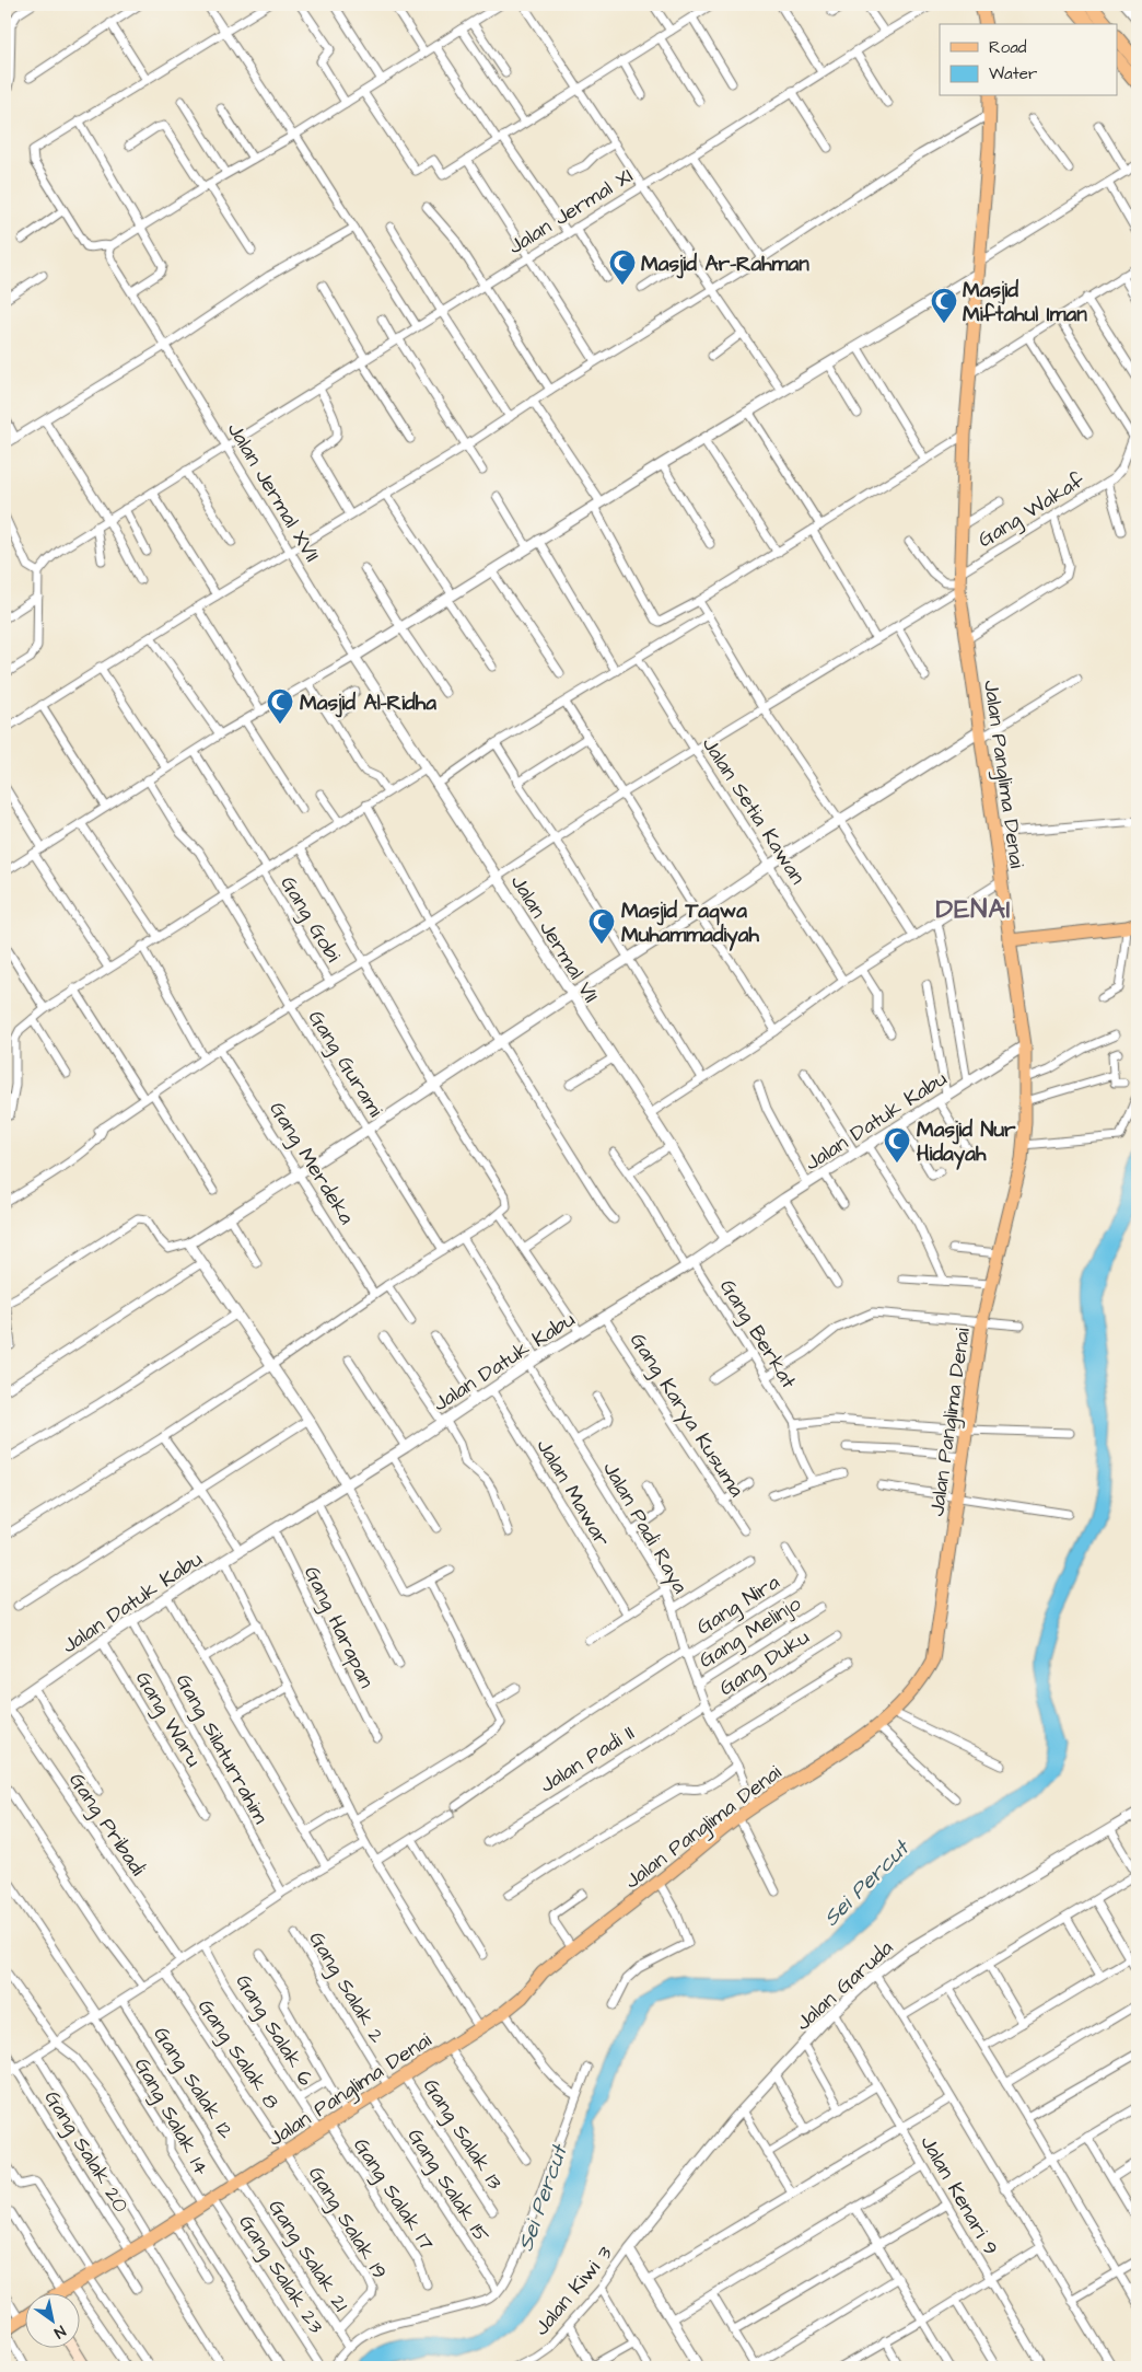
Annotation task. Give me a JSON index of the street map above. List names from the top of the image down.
{
  "streets": {
    "main road": ["Jalan Panglima Denai"],
    "street": [
      "Jalan Jermal XI",
      "Jalan Jermal XVII",
      "Gang Wakaf",
      "Jalan Setia Kawan",
      "Gang Gobi",
      "Jalan Jermal VII",
      "Gang Gurami",
      "Jalan Datuk Kabu",
      "Gang Merdeka",
      "Gang Berkat",
      "Gang Karya Kusuma",
      "Jalan Mawar",
      "Jalan Padi Raya",
      "Gang Nira",
      "Gang Harapan",
      "Gang Melinjo",
      "Gang Duku",
      "Gang Waru",
      "Gang Silaturrahim",
      "Jalan Padi II",
      "Gang Pribadi",
      "Jalan Garuda",
      "Gang Salak 2",
      "Gang Salak 6",
      "Gang Salak 8",
      "Gang Salak 12",
      "Gang Salak 14",
      "Gang Salak 13",
      "Gang Salak 20",
      "Gang Salak 15",
      "Gang Salak 17",
      "Jalan Kenari 9",
      "Gang Salak 19",
      "Gang Salak 21",
      "Gang Salak 23",
      "Jalan Kiwi 3"
    ]
  },
  "crossings": [
    ["Jalan Jermal XI", "Jalan Jermal XVII"],
    ["Jalan Jermal XVII", "Jalan Jermal VII"],
    ["Gang Wakaf", "Jalan Panglima Denai"],
    ["Gang Wakaf", "Jalan Setia Kawan"],
    ["Gang Wakaf", "Gang Gobi"],
    ["Gang Wakaf", "Jalan Jermal VII"],
    ["Gang Wakaf", "Gang Gurami"],
    ["Gang Wakaf", "Gang Merdeka"],
    ["Jalan Panglima Denai", "Jalan Datuk Kabu"],
    ["Jalan Panglima Denai", "Jalan Padi Raya"],
    ["Jalan Panglima Denai", "Gang Salak 2"],
    ["Jalan Panglima Denai", "Gang Salak 6"],
    ["Jalan Panglima Denai", "Gang Salak 8"],
    ["Jalan Panglima Denai", "Gang Salak 12"],
    ["Jalan Panglima Denai", "Gang Salak 14"],
    ["Jalan Panglima Denai", "Gang Salak 13"],
    ["Jalan Panglima Denai", "Gang Salak 20"],
    ["Jalan Panglima Denai", "Gang Salak 15"],
    ["Jalan Panglima Denai", "Gang Salak 17"],
    ["Jalan Panglima Denai", "Gang Salak 19"],
    ["Jalan Panglima Denai", "Gang Salak 21"],
    ["Jalan Panglima Denai", "Gang Salak 23"],
    ["Jalan Jermal VII", "Jalan Datuk Kabu"],
    ["Jalan Datuk Kabu", "Gang Berkat"],
    ["Jalan Datuk Kabu", "Gang Karya Kusuma"],
    ["Jalan Datuk Kabu", "Jalan Mawar"],
    ["Jalan Datuk Kabu", "Jalan Padi Raya"],
    ["Jalan Datuk Kabu", "Gang Harapan"],
    ["Jalan Datuk Kabu", "Gang Waru"],
    ["Jalan Datuk Kabu", "Gang Silaturrahim"],
    ["Jalan Datuk Kabu", "Gang Pribadi"],
    ["Jalan Padi Raya", "Gang Nira"],
    ["Jalan Padi Raya", "Gang Melinjo"],
    ["Jalan Padi Raya", "Gang Duku"],
    ["Jalan Padi Raya", "Jalan Padi II"],
    ["Jalan Garuda", "Jalan Kenari 9"],
    ["Jalan Garuda", "Jalan Kiwi 3"],
    ["Gang Salak 6", "Gang Salak 17"],
    ["Gang Salak 8", "Gang Salak 19"],
    ["Gang Salak 12", "Gang Salak 21"],
    ["Gang Salak 14", "Gang Salak 23"],
    ["Gang Salak 19", "Gang Salak 21"]
  ],
  "districts": ["DENAI"],
  "water": ["Sei Percut"],
  "places": {
    "mosque": [
      "Masjid Ar-Rahman",
      "Masjid Miftahul Iman",
      "Masjid Al-Ridha",
      "Masjid Taqwa Muhammadiyah",
      "Masjid Nur Hidayah"
    ]
  },
  "legend": ["Road", "Water"],
  "north": "bottom right"
}
